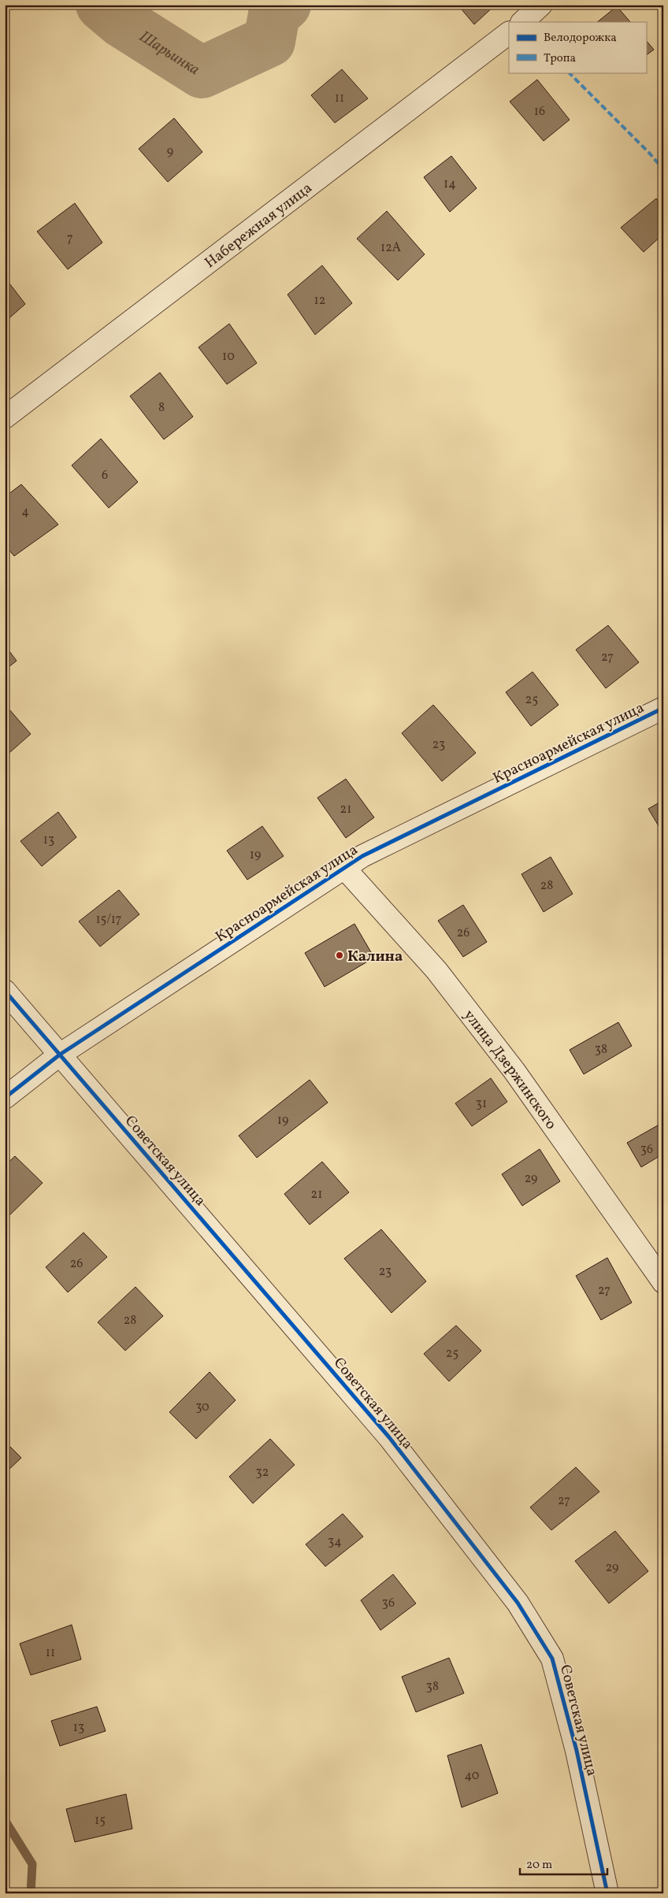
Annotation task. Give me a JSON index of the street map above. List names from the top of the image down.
{
  "streets": {
    "street": [
      "Набережная улица",
      "Красноармейская улица",
      "улица Дзержинского",
      "Советская улица"
    ]
  },
  "crossings": [
    ["Красноармейская улица", "улица Дзержинского"],
    ["Красноармейская улица", "Советская улица"]
  ],
  "water": ["Шарьинка"],
  "places": ["Калина"],
  "house_numbers": [
    "11",
    "16",
    "9",
    "14",
    "7",
    "12А",
    "12",
    "10",
    "8",
    "6",
    "4",
    "27",
    "25",
    "23",
    "21",
    "13",
    "19",
    "28",
    "15/17",
    "26",
    "38",
    "31",
    "19",
    "36",
    "29",
    "21",
    "26",
    "23",
    "27",
    "28",
    "25",
    "30",
    "32",
    "27",
    "34",
    "29",
    "36",
    "11",
    "38",
    "13",
    "40",
    "15"
  ],
  "legend": ["Велодорожка", "Тропа"],
  "scale_bar": "20 m"
}
